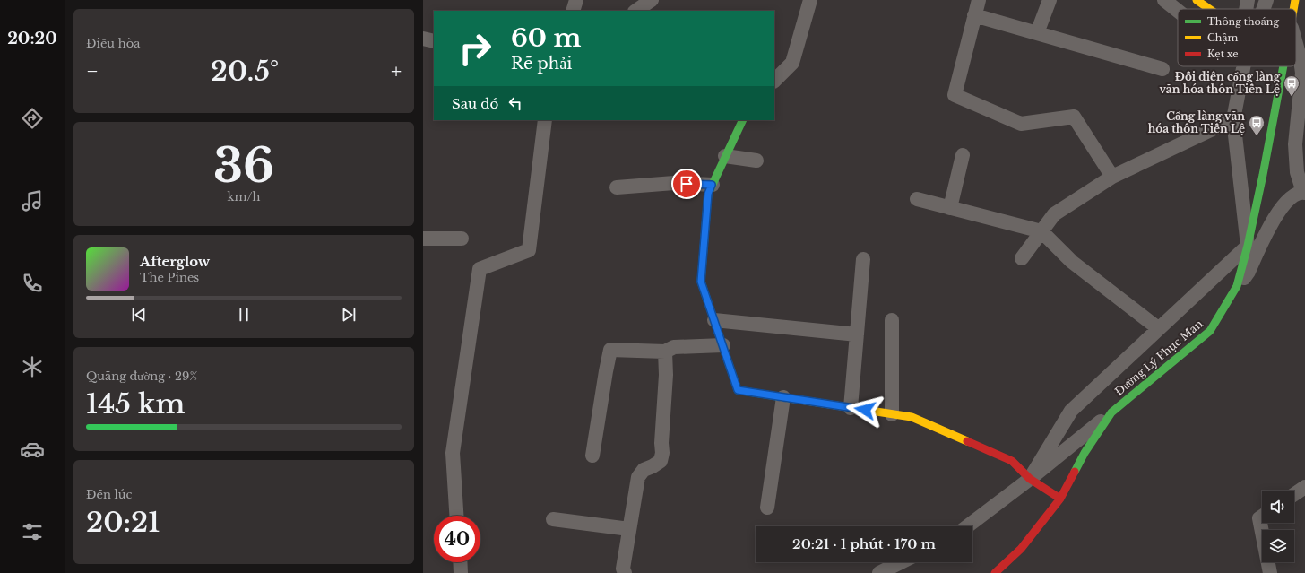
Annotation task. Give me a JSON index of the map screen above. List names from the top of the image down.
{
  "streets": {
    "street": ["Đường Lý Phục Man"]
  },
  "places": {
    "bus stop": ["Đối diện cổng làng văn hóa thôn Tiền Lệ", "Cổng làng văn hóa thôn Tiền Lệ"]
  },
  "legend": ["Thông thoáng", "Chậm", "Kẹt xe"],
  "page": {
    "tabs": "20:20",
    "tile": [
      "Điều hòa",
      ["36", "km/h"],
      ["Quãng đường · 29%", "145 km"],
      ["Đến lúc", "20:21"]
    ],
    "turn": ["60 m", "Rẽ phải"],
    "heat": ["−", "20.5°", "+"],
    "then": "Sau đó",
    "song": ["Afterglow", "The Pines"],
    "limit": "40",
    "trip": "20:21 · 1 phút · 170 m"
  }
}
